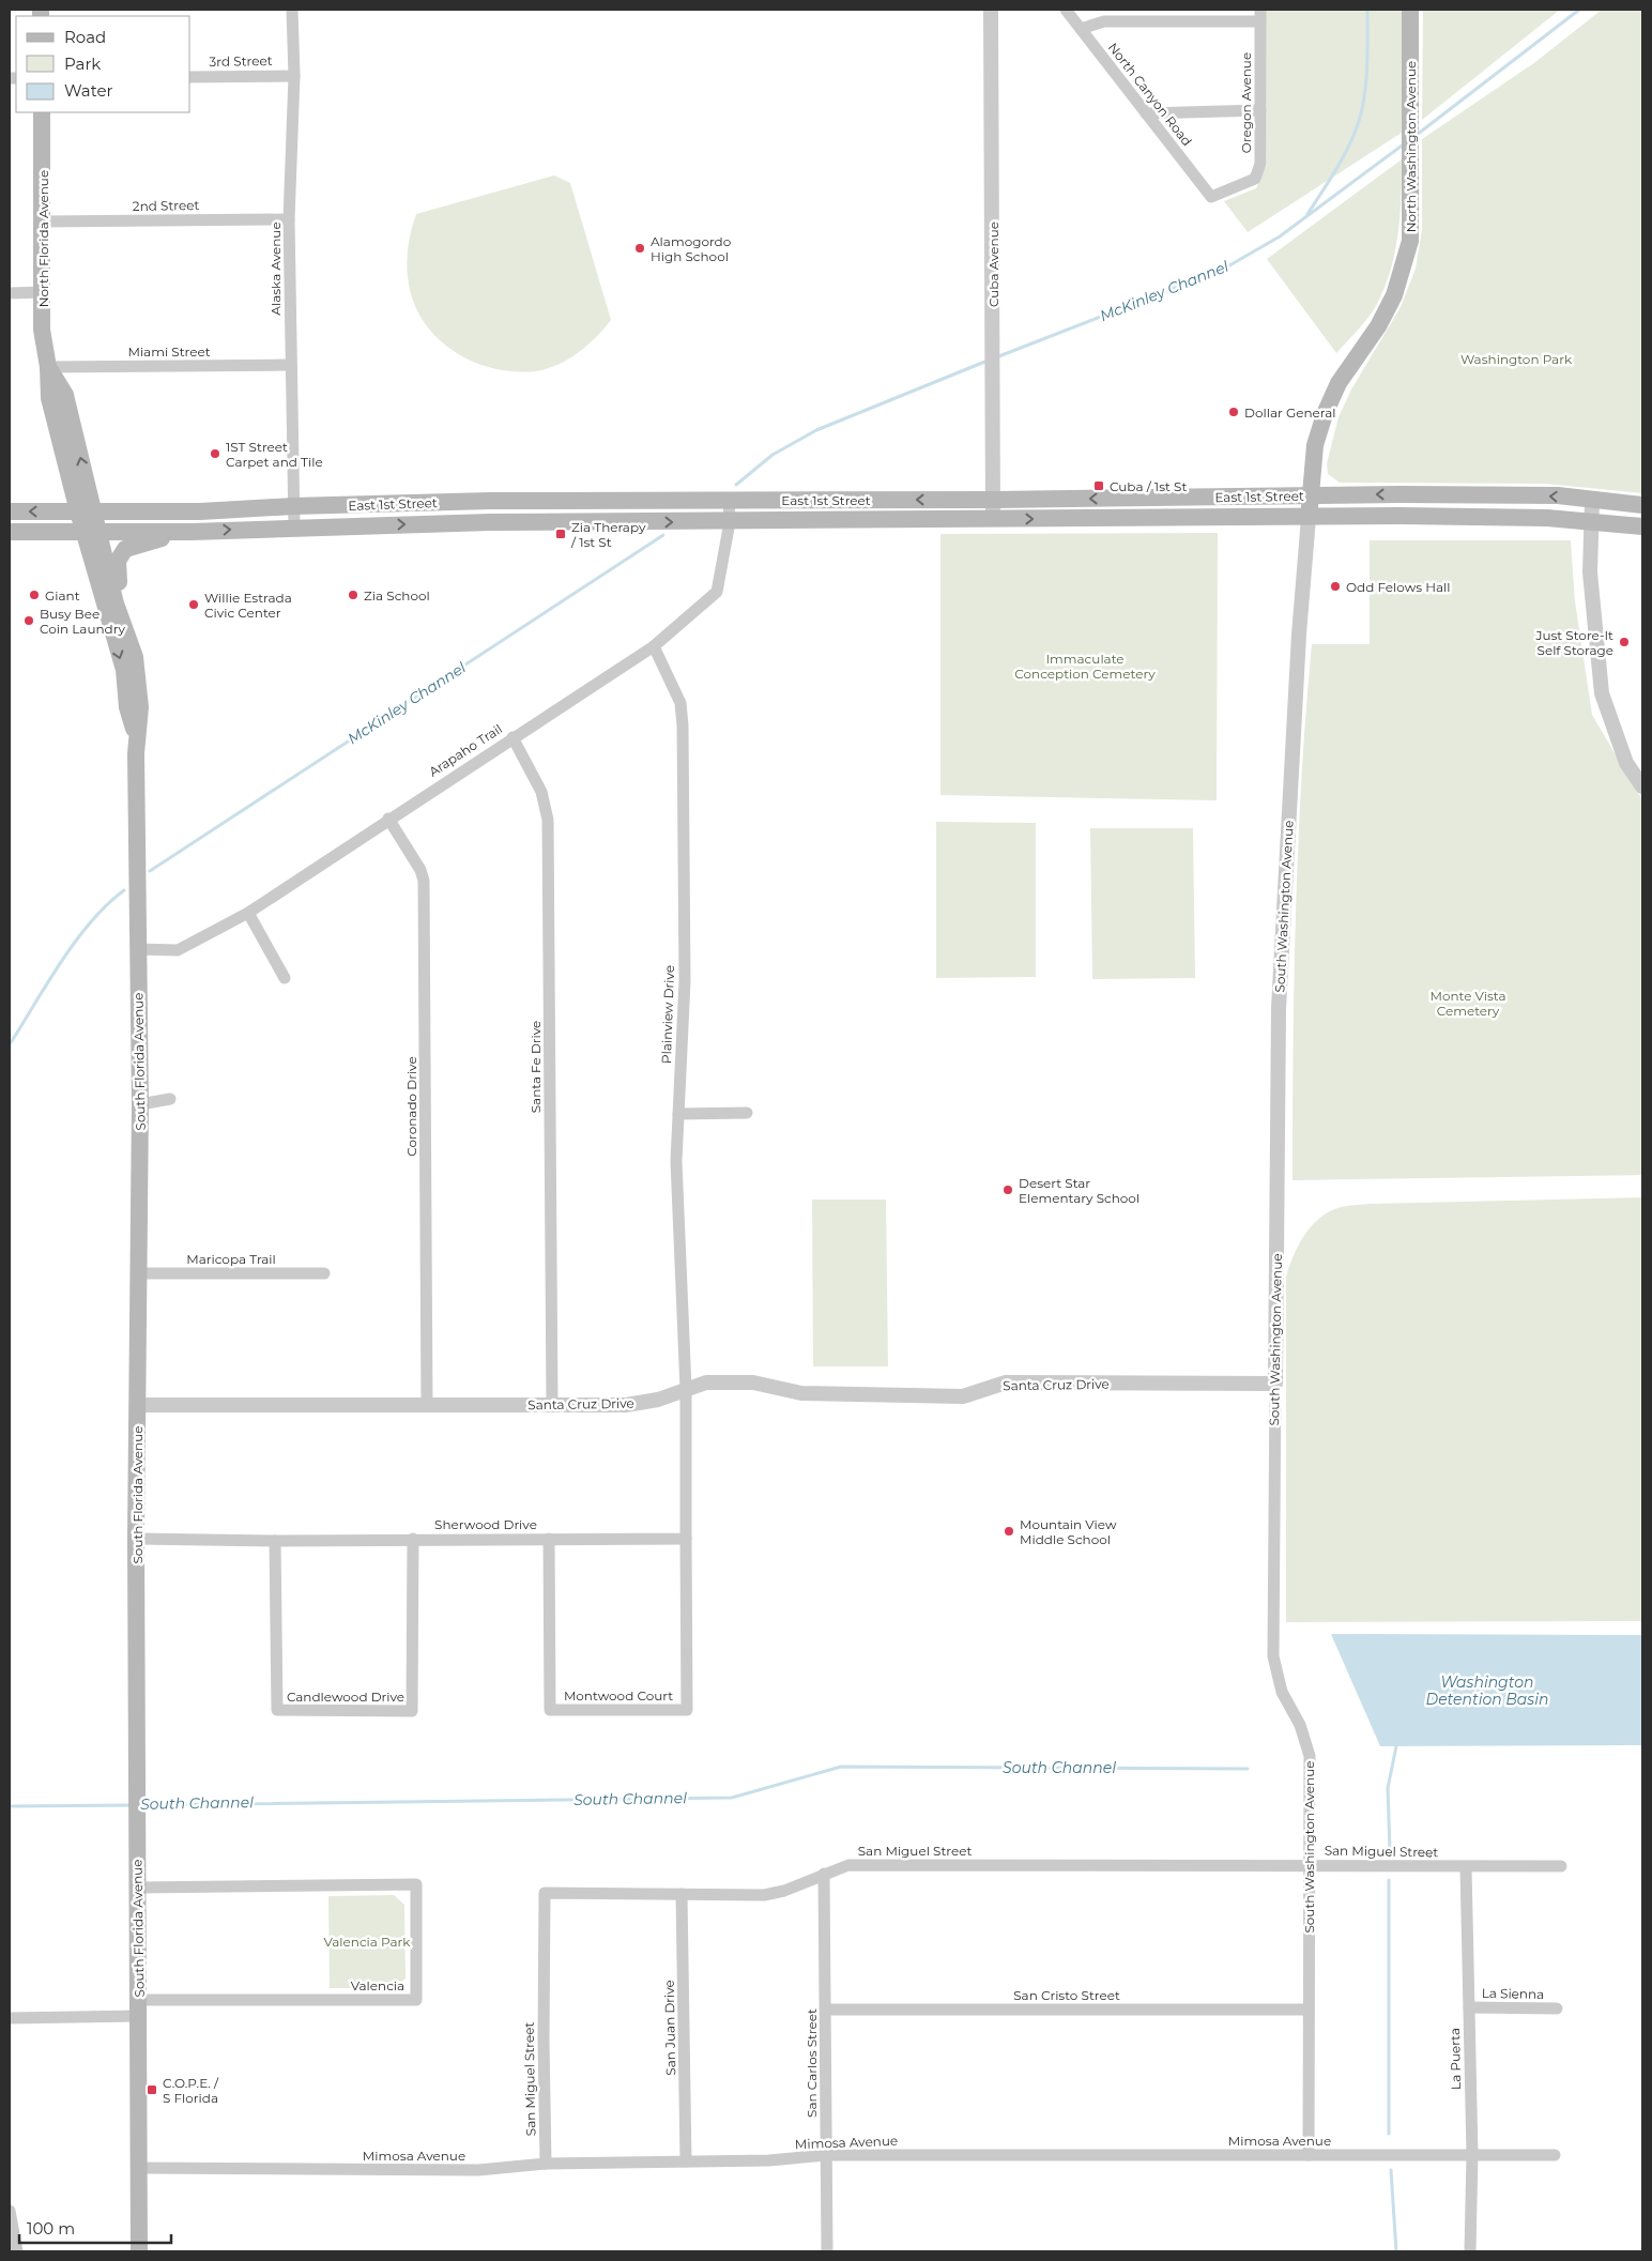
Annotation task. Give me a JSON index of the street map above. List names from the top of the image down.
{
  "streets": {
    "main road": [
      "North Washington Avenue",
      "North Florida Avenue",
      "East 1st Street",
      "South Florida Avenue"
    ],
    "street": [
      "3rd Street",
      "North Canyon Road",
      "Oregon Avenue",
      "2nd Street",
      "Cuba Avenue",
      "Alaska Avenue",
      "Miami Street",
      "Arapaho Trail",
      "South Washington Avenue",
      "Plainview Drive",
      "Santa Fe Drive",
      "Coronado Drive",
      "Maricopa Trail",
      "Santa Cruz Drive",
      "Sherwood Drive",
      "Montwood Court",
      "Candlewood Drive",
      "San Miguel Street",
      "Valencia",
      "La Sienna",
      "San Cristo Street",
      "San Juan Drive",
      "La Puerta",
      "San Carlos Street",
      "Mimosa Avenue"
    ]
  },
  "crossings": [
    ["3rd Street", "Alaska Avenue"],
    ["North Canyon Road", "Oregon Avenue"],
    ["North Washington Avenue", "East 1st Street"],
    ["North Washington Avenue", "South Washington Avenue"],
    ["2nd Street", "North Florida Avenue"],
    ["2nd Street", "Alaska Avenue"],
    ["North Florida Avenue", "Miami Street"],
    ["North Florida Avenue", "East 1st Street"],
    ["North Florida Avenue", "South Florida Avenue"],
    ["Cuba Avenue", "East 1st Street"],
    ["Alaska Avenue", "Miami Street"],
    ["Alaska Avenue", "East 1st Street"],
    ["East 1st Street", "Arapaho Trail"],
    ["East 1st Street", "South Washington Avenue"],
    ["East 1st Street", "South Florida Avenue"],
    ["Arapaho Trail", "Plainview Drive"],
    ["Arapaho Trail", "South Florida Avenue"],
    ["Arapaho Trail", "Santa Fe Drive"],
    ["Arapaho Trail", "Coronado Drive"],
    ["South Washington Avenue", "Santa Cruz Drive"],
    ["South Washington Avenue", "San Miguel Street"],
    ["South Washington Avenue", "San Cristo Street"],
    ["South Washington Avenue", "Mimosa Avenue"],
    ["Plainview Drive", "Santa Cruz Drive"],
    ["South Florida Avenue", "Maricopa Trail"],
    ["South Florida Avenue", "Santa Cruz Drive"],
    ["South Florida Avenue", "Sherwood Drive"],
    ["South Florida Avenue", "Valencia"],
    ["South Florida Avenue", "Mimosa Avenue"],
    ["Santa Fe Drive", "Santa Cruz Drive"],
    ["Coronado Drive", "Santa Cruz Drive"],
    ["Sherwood Drive", "Montwood Court"],
    ["Sherwood Drive", "Candlewood Drive"],
    ["San Miguel Street", "San Juan Drive"],
    ["San Miguel Street", "La Puerta"],
    ["San Miguel Street", "San Carlos Street"],
    ["San Miguel Street", "Mimosa Avenue"],
    ["La Sienna", "La Puerta"],
    ["San Cristo Street", "San Carlos Street"],
    ["San Juan Drive", "Mimosa Avenue"],
    ["La Puerta", "Mimosa Avenue"],
    ["San Carlos Street", "Mimosa Avenue"]
  ],
  "water": ["McKinley Channel", "Washington Detention Basin", "South Channel"],
  "parks": [
    "Washington Park",
    "Immaculate Conception Cemetery",
    "Monte Vista Cemetery",
    "Valencia Park"
  ],
  "places": {
    "other": [
      "Alamogordo High School",
      "Dollar General",
      "1ST Street Carpet and Tile",
      "Odd Felows Hall",
      "Giant",
      "Zia School",
      "Willie Estrada Civic Center",
      "Busy Bee Coin Laundry",
      "Just Store-It Self Storage",
      "Desert Star Elementary School",
      "Mountain View Middle School"
    ],
    "transit": ["Cuba / 1st St", "Zia Therapy / 1st St", "C.O.P.E. / S Florida"]
  },
  "legend": ["Road", "Park", "Water"],
  "scale_bar": "100 m"
}
